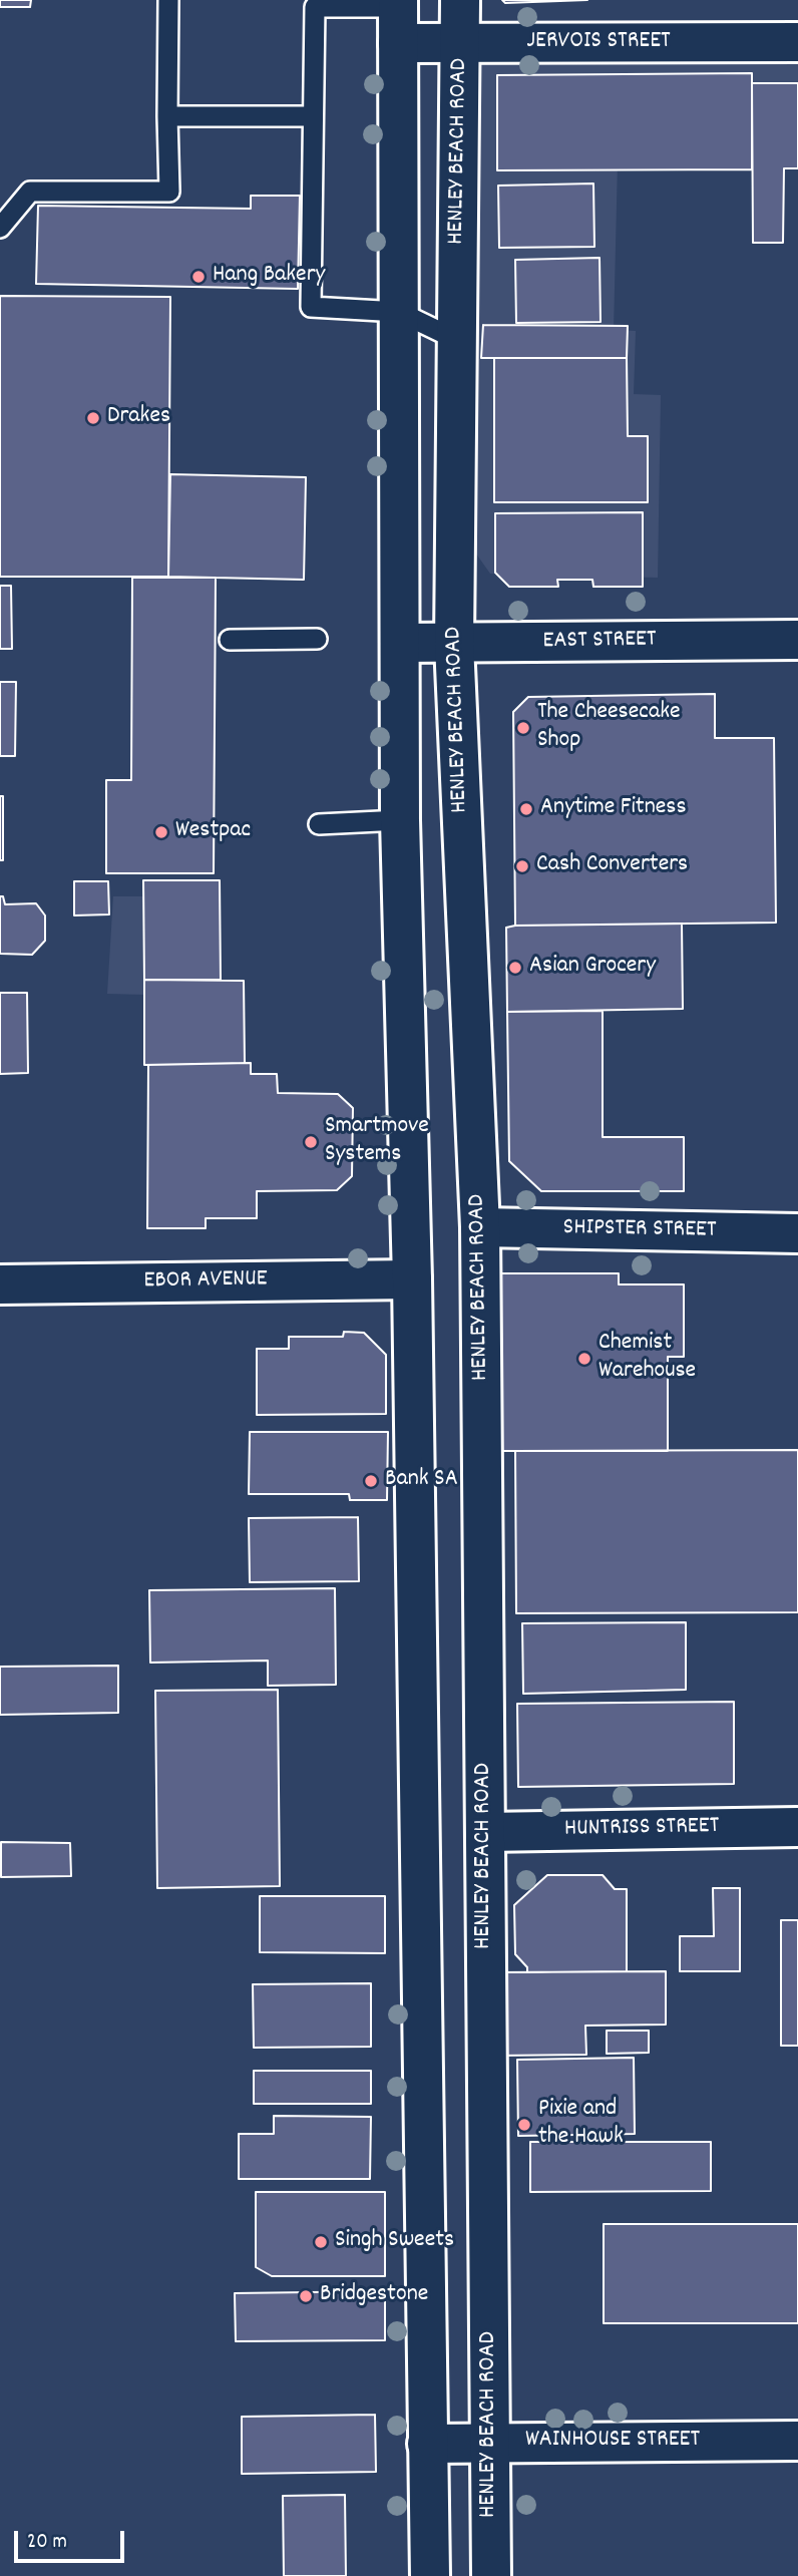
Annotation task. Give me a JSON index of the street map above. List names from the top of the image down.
{
  "streets": {
    "main road": [
      "JERVOIS STREET",
      "HENLEY BEACH ROAD",
      "EAST STREET",
      "SHIPSTER STREET",
      "EBOR AVENUE",
      "HUNTRISS STREET",
      "WAINHOUSE STREET"
    ]
  },
  "crossings": [
    ["JERVOIS STREET", "HENLEY BEACH ROAD"],
    ["HENLEY BEACH ROAD", "EAST STREET"],
    ["HENLEY BEACH ROAD", "SHIPSTER STREET"],
    ["HENLEY BEACH ROAD", "HUNTRISS STREET"],
    ["HENLEY BEACH ROAD", "WAINHOUSE STREET"]
  ],
  "places": [
    "Hang Bakery",
    "Drakes",
    "The Cheesecake Shop",
    "Anytime Fitness",
    "Westpac",
    "Cash Converters",
    "Asian Grocery",
    "Smartmove Systems",
    "Chemist Warehouse",
    "Bank SA",
    "Pixie and the Hawk",
    "Singh Sweets",
    "Bridgestone"
  ],
  "scale_bar": "20 m"
}
